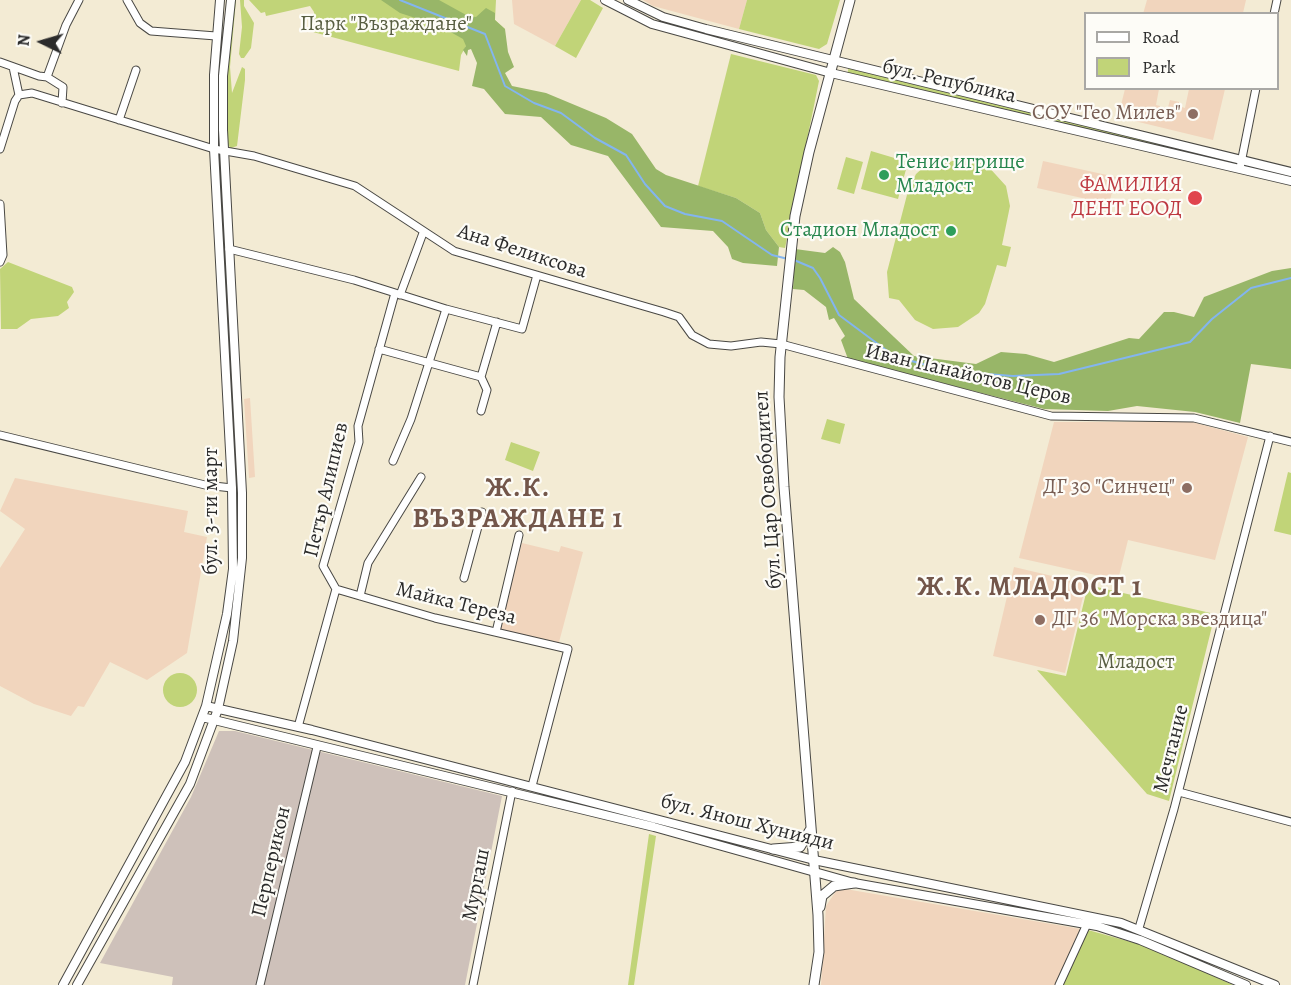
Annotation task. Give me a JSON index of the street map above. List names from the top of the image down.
{
  "streets": {
    "main road": ["бул. Цар Освободител"],
    "street": [
      "бул. Република",
      "Ана Феликсова",
      "Иван Панайотов Церов",
      "Петър Алипиев",
      "бул. 3-ти март",
      "Майка Тереза",
      "Мечтание",
      "бул. Янош Хунияди",
      "Перперикон",
      "Мургаш"
    ]
  },
  "crossings": [
    ["бул. Република", "бул. Цар Освободител"],
    ["Ана Феликсова", "Иван Панайотов Церов"],
    ["Ана Феликсова", "Петър Алипиев"],
    ["Ана Феликсова", "бул. Цар Освободител"],
    ["Ана Феликсова", "бул. 3-ти март"],
    ["Иван Панайотов Церов", "бул. Цар Освободител"],
    ["Иван Панайотов Церов", "Мечтание"],
    ["Петър Алипиев", "Майка Тереза"],
    ["бул. Цар Освободител", "бул. Янош Хунияди"],
    ["бул. 3-ти март", "бул. Янош Хунияди"],
    ["Майка Тереза", "бул. Янош Хунияди"],
    ["Мечтание", "бул. Янош Хунияди"],
    ["бул. Янош Хунияди", "Перперикон"],
    ["бул. Янош Хунияди", "Мургаш"]
  ],
  "districts": ["Ж.К. ВЪЗРАЖДАНЕ 1", "Ж.К. МЛАДОСТ 1"],
  "parks": ["Парк \"Възраждане\"", "Младост"],
  "places": [
    "СОУ \"Гео Милев\"",
    "Тенис игрище Младост",
    "ФАМИЛИЯ ДЕНТ ЕООД",
    "Стадион Младост",
    "ДГ 30 \"Синчец\"",
    "ДГ 36 \"Морска звездица\""
  ],
  "legend": ["Road", "Park"],
  "north": "left"
}
